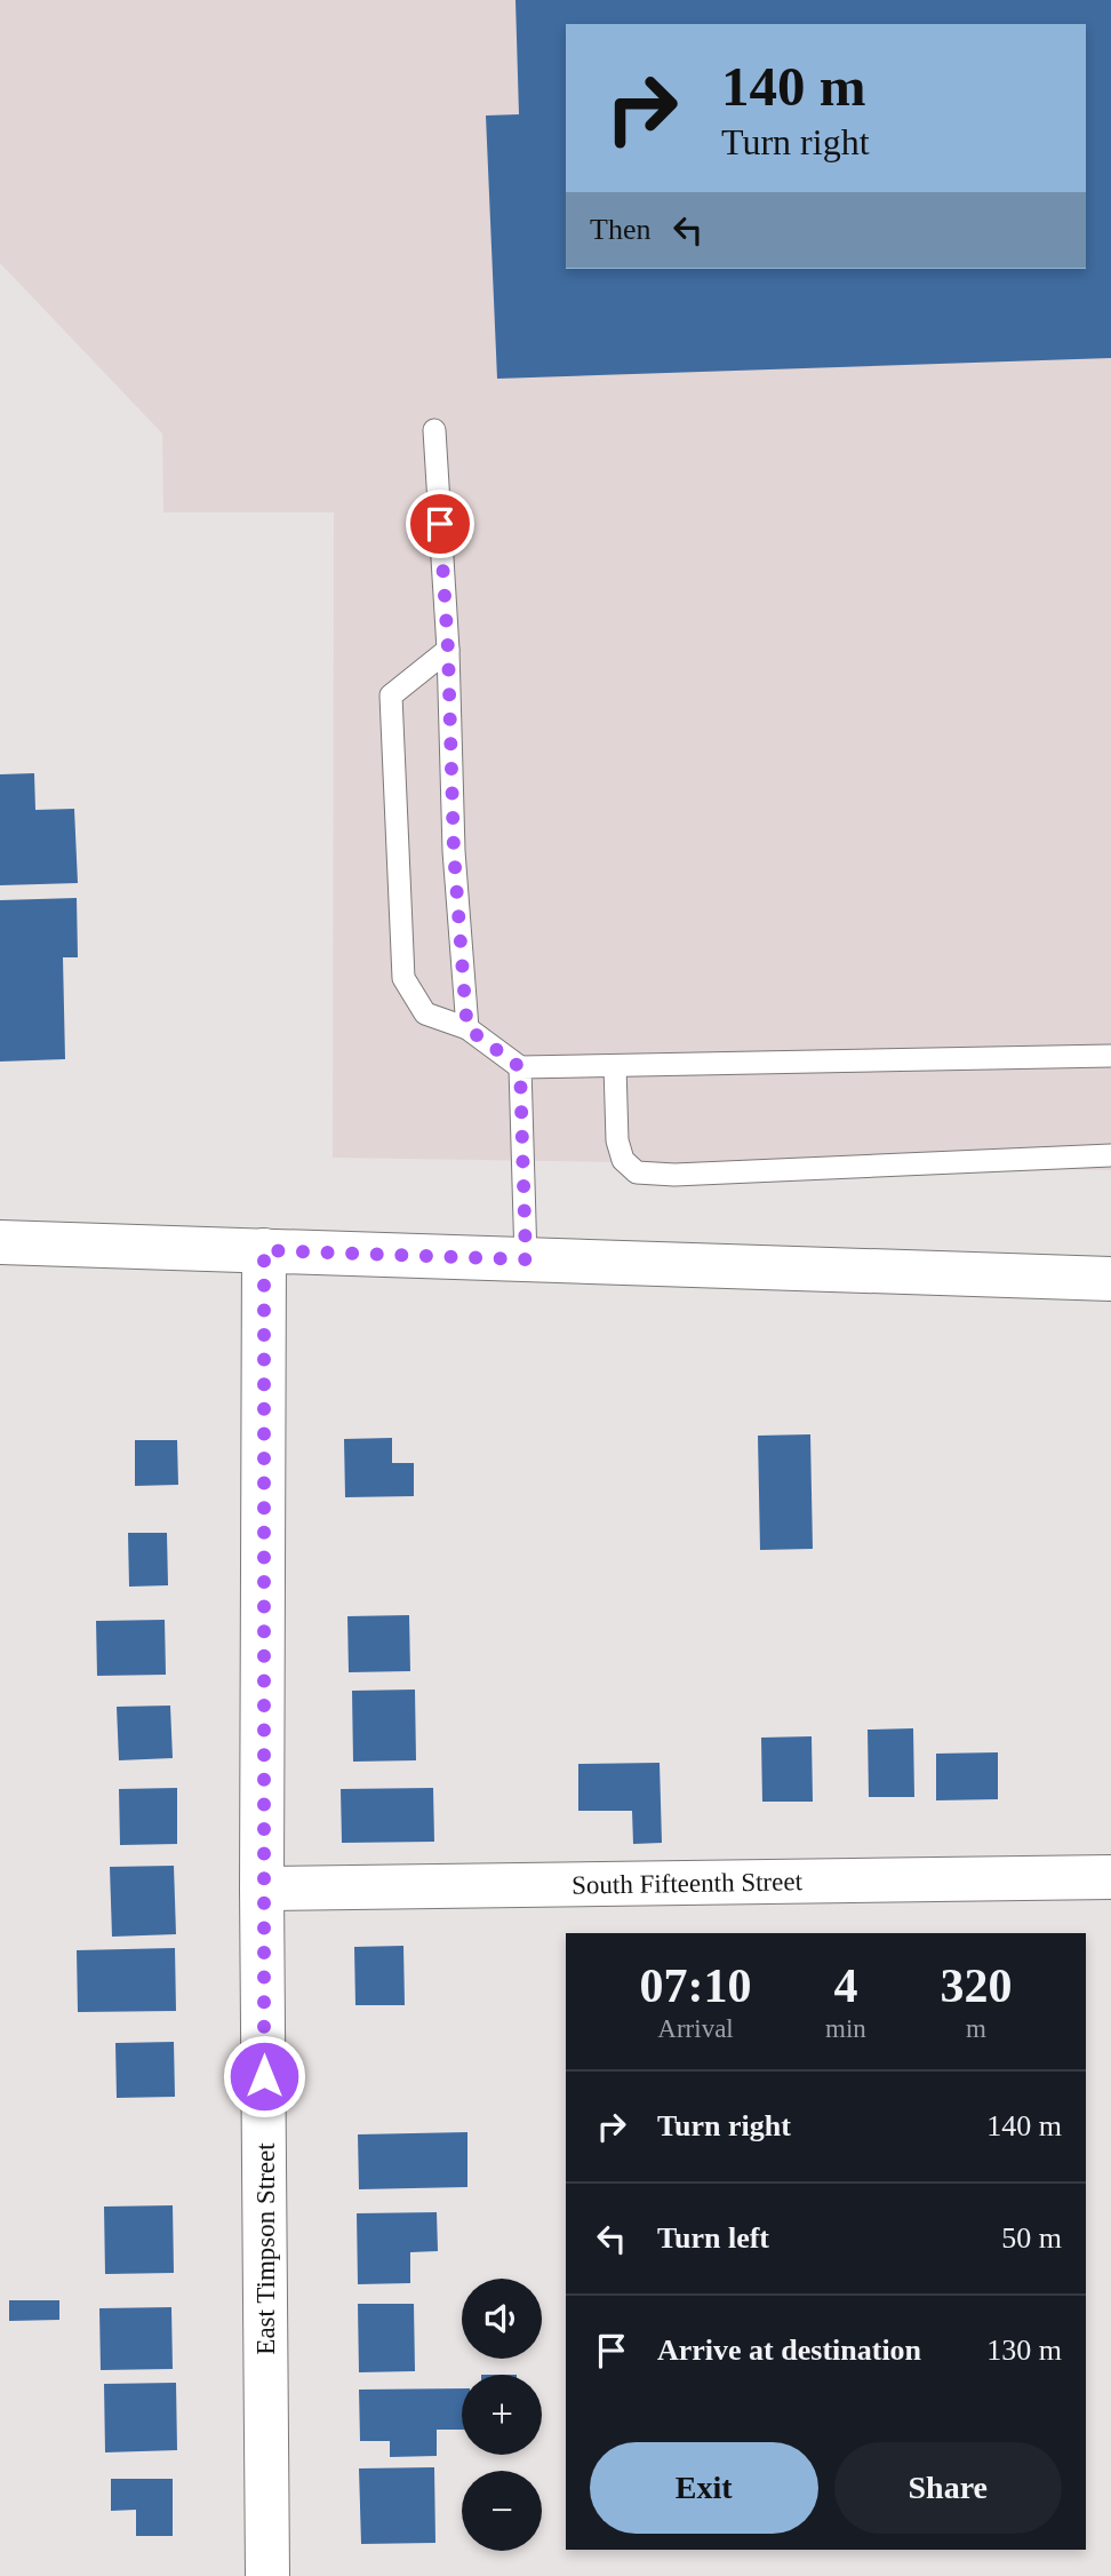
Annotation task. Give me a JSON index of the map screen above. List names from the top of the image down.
{
  "streets": {
    "street": ["South Fifteenth Street", "East Timpson Street"]
  },
  "crossings": [
    ["South Fifteenth Street", "East Timpson Street"]
  ],
  "page": {
    "turn": ["140 m", "Turn right"],
    "then": "Then",
    "eta": [
      "07:10",
      "Arrival",
      "4",
      "min",
      "320",
      "m"
    ],
    "list": [
      {
        "name": "Turn right",
        "value": "140 m"
      },
      {
        "name": "Turn left",
        "value": "50 m"
      },
      {
        "name": "Arrive at destination",
        "value": "130 m"
      }
    ],
    "map_buttons": ["+", "−"],
    "buttons": ["Exit", "Share"]
  }
}
